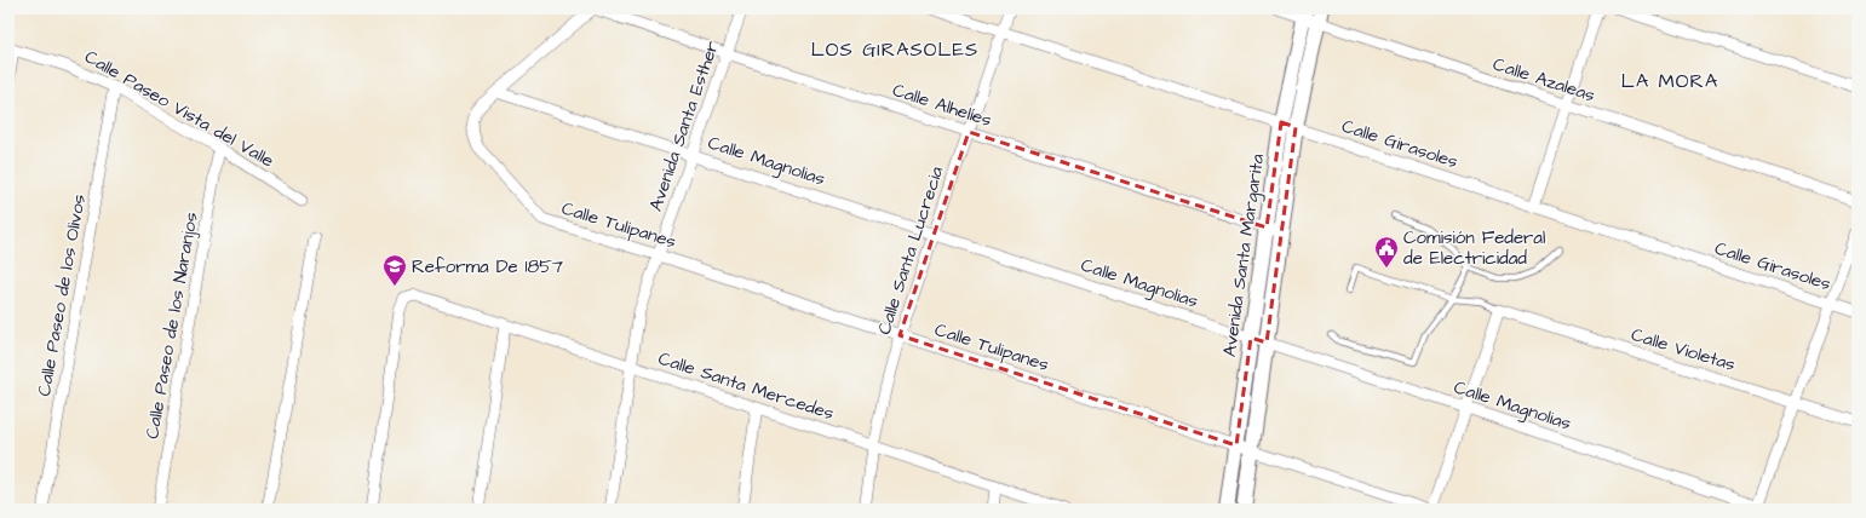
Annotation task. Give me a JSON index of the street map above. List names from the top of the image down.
{
  "streets": {
    "main road": ["Avenida Santa Margarita"],
    "street": [
      "Calle Azaleas",
      "Calle Alhelíes",
      "Calle Paseo Vista del Valle",
      "Avenida Santa Esther",
      "Calle Girasoles",
      "Calle Magnolias",
      "Calle Tulipanes",
      "Calle Santa Lucrecia",
      "Calle Paseo de los Olivos",
      "Calle Paseo de los Naranjos",
      "Calle Violetas",
      "Calle Santa Mercedes"
    ]
  },
  "crossings": [
    ["Calle Azaleas", "Avenida Santa Margarita"],
    ["Calle Alhelíes", "Avenida Santa Esther"],
    ["Calle Alhelíes", "Calle Santa Lucrecia"],
    ["Calle Alhelíes", "Avenida Santa Margarita"],
    ["Calle Paseo Vista del Valle", "Calle Paseo de los Olivos"],
    ["Calle Paseo Vista del Valle", "Calle Paseo de los Naranjos"],
    ["Avenida Santa Esther", "Calle Magnolias"],
    ["Avenida Santa Esther", "Calle Tulipanes"],
    ["Avenida Santa Esther", "Calle Santa Mercedes"],
    ["Calle Girasoles", "Calle Santa Lucrecia"],
    ["Calle Girasoles", "Avenida Santa Margarita"],
    ["Calle Magnolias", "Calle Tulipanes"],
    ["Calle Magnolias", "Calle Santa Lucrecia"],
    ["Calle Magnolias", "Avenida Santa Margarita"],
    ["Calle Tulipanes", "Calle Santa Lucrecia"],
    ["Calle Tulipanes", "Avenida Santa Margarita"],
    ["Calle Santa Lucrecia", "Calle Santa Mercedes"]
  ],
  "districts": ["LOS GIRASOLES", "LA MORA"],
  "places": {
    "public building": ["Comisión Federal de Electricidad"],
    "school or university": ["Reforma De 1857"]
  }
}
